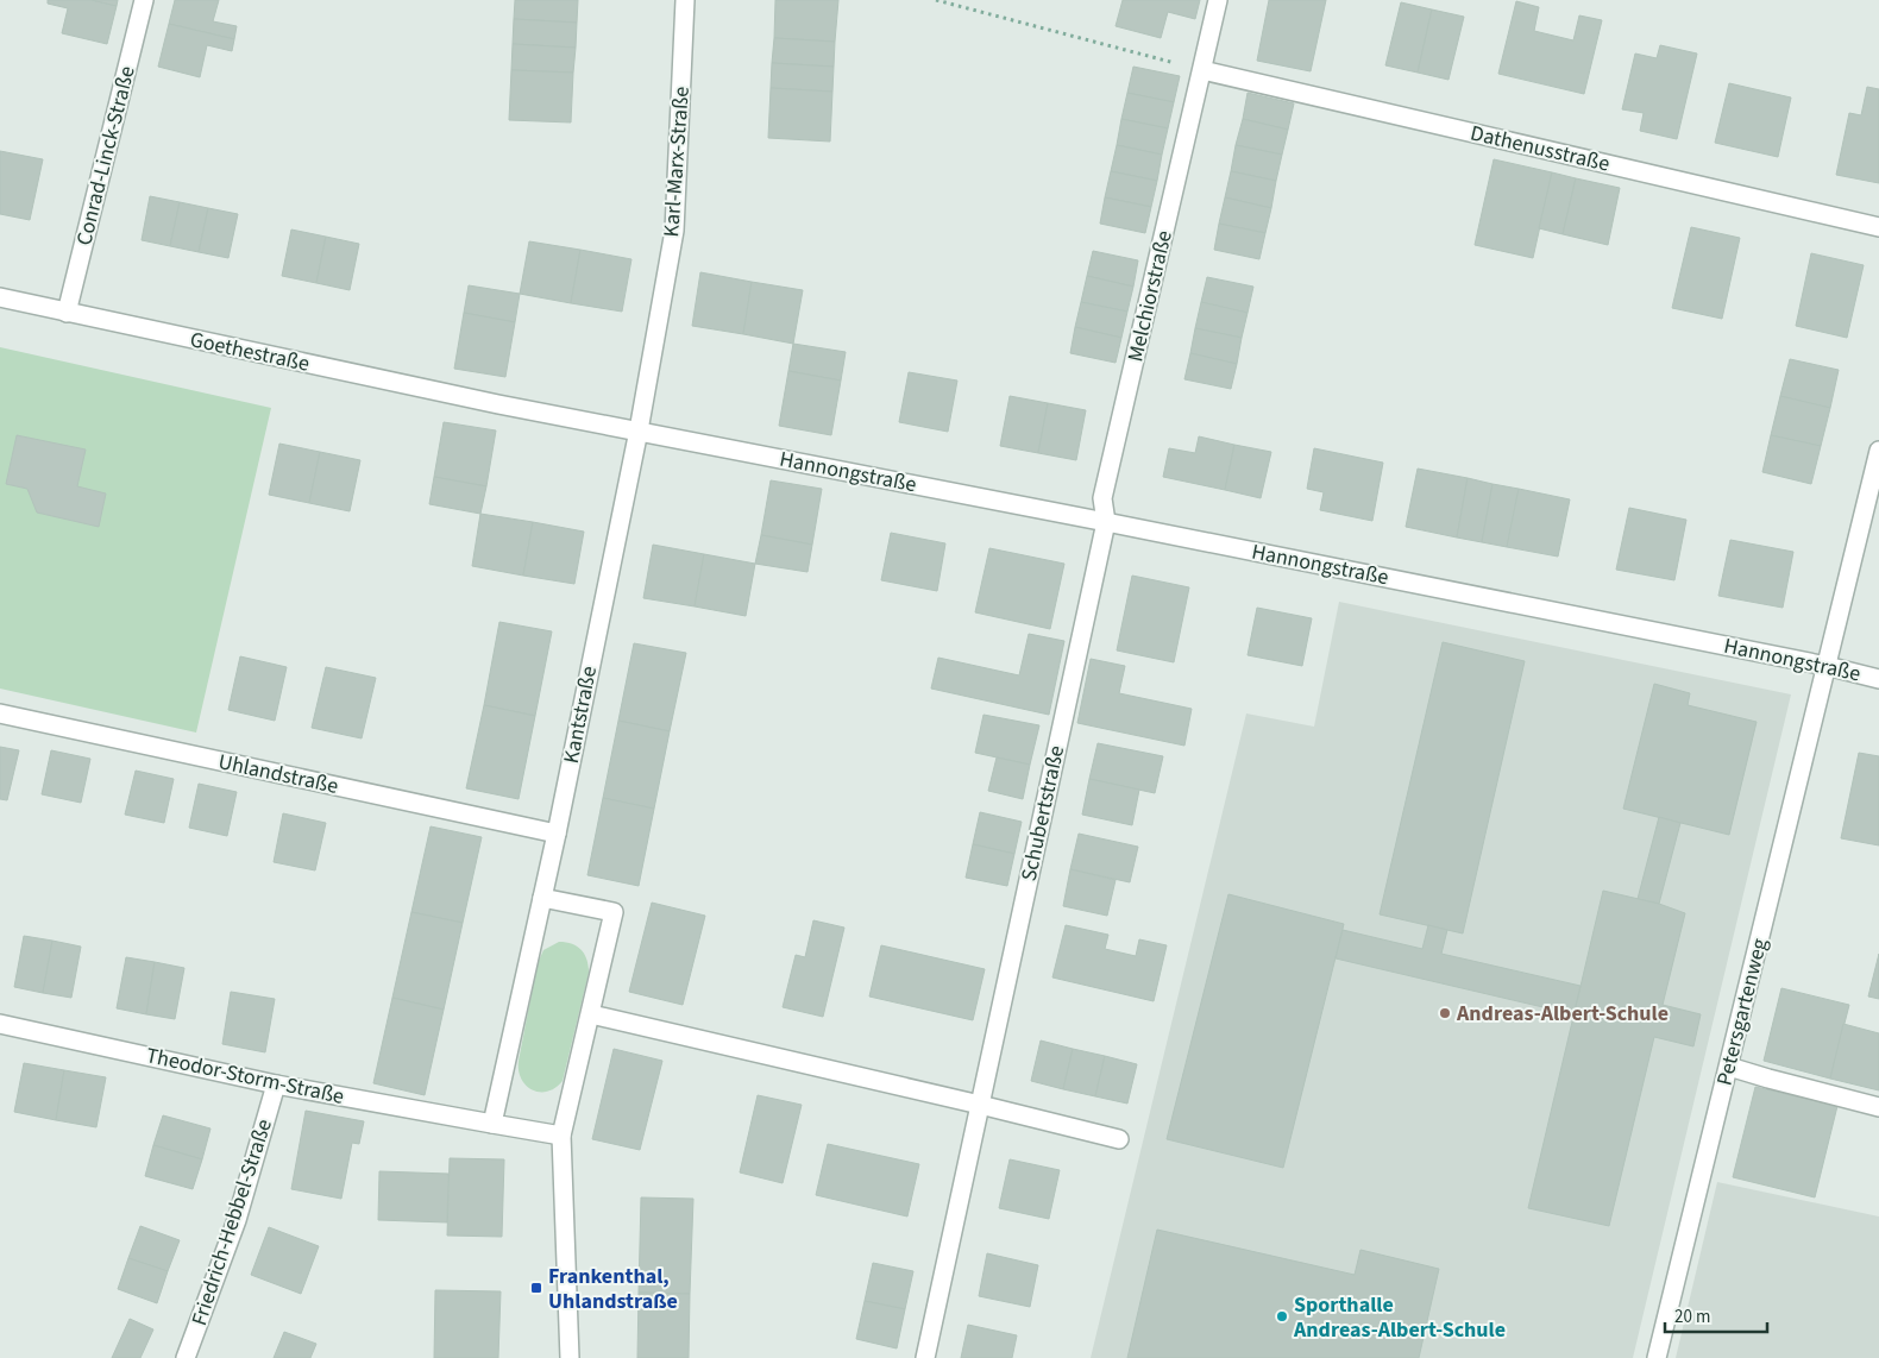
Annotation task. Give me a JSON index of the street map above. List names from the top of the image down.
{
  "streets": {
    "street": [
      "Dathenusstraße",
      "Conrad-Linck-Straße",
      "Karl-Marx-Straße",
      "Melchiorstraße",
      "Goethestraße",
      "Hannongstraße",
      "Kantstraße",
      "Uhlandstraße",
      "Schubertstraße",
      "Petersgartenweg",
      "Theodor-Storm-Straße",
      "Friedrich-Hebbel-Straße"
    ]
  },
  "crossings": [
    ["Dathenusstraße", "Melchiorstraße"],
    ["Conrad-Linck-Straße", "Goethestraße"],
    ["Karl-Marx-Straße", "Goethestraße"],
    ["Karl-Marx-Straße", "Hannongstraße"],
    ["Karl-Marx-Straße", "Kantstraße"],
    ["Melchiorstraße", "Hannongstraße"],
    ["Melchiorstraße", "Schubertstraße"],
    ["Goethestraße", "Hannongstraße"],
    ["Goethestraße", "Kantstraße"],
    ["Hannongstraße", "Kantstraße"],
    ["Hannongstraße", "Schubertstraße"],
    ["Hannongstraße", "Petersgartenweg"],
    ["Kantstraße", "Uhlandstraße"],
    ["Kantstraße", "Theodor-Storm-Straße"],
    ["Theodor-Storm-Straße", "Friedrich-Hebbel-Straße"]
  ],
  "places": {
    "other": ["Andreas-Albert-Schule", "Sporthalle Andreas-Albert-Schule"],
    "transit": ["Frankenthal, Uhlandstraße"]
  },
  "scale_bar": "20 m"
}
